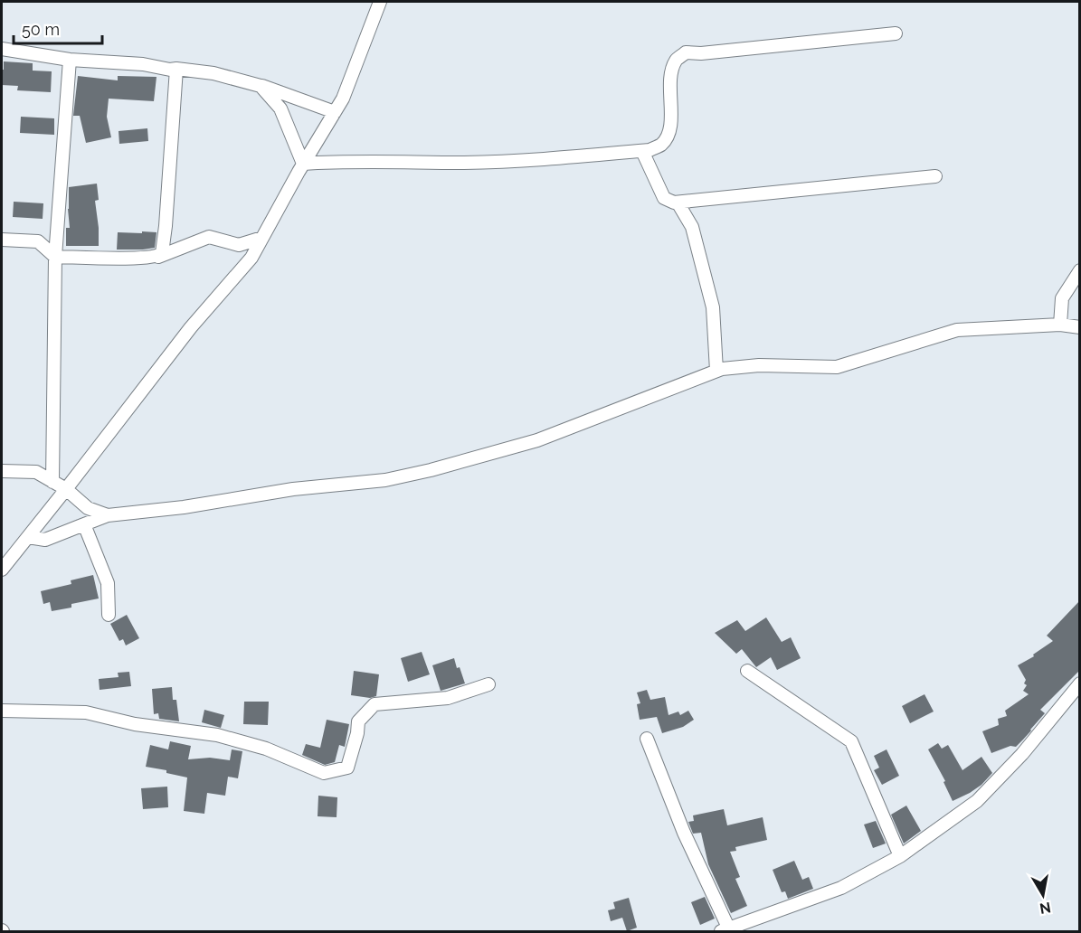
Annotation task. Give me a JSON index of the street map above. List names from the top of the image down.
{
  "scale_bar": "50 m",
  "north": "bottom"
}
